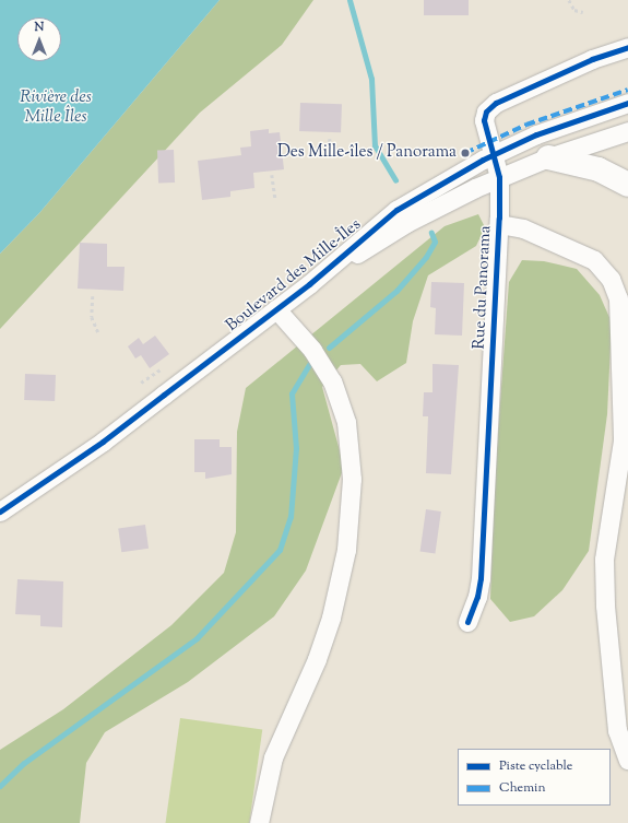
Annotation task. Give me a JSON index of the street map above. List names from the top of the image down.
{
  "streets": {
    "street": ["Boulevard des Mille-Îles", "Rue du Panorama"]
  },
  "crossings": [
    ["Boulevard des Mille-Îles", "Rue du Panorama"]
  ],
  "water": ["Rivière des Mille Îles"],
  "places": ["Des Mille-îles / Panorama"],
  "legend": ["Piste cyclable", "Chemin"],
  "north": "top"
}
